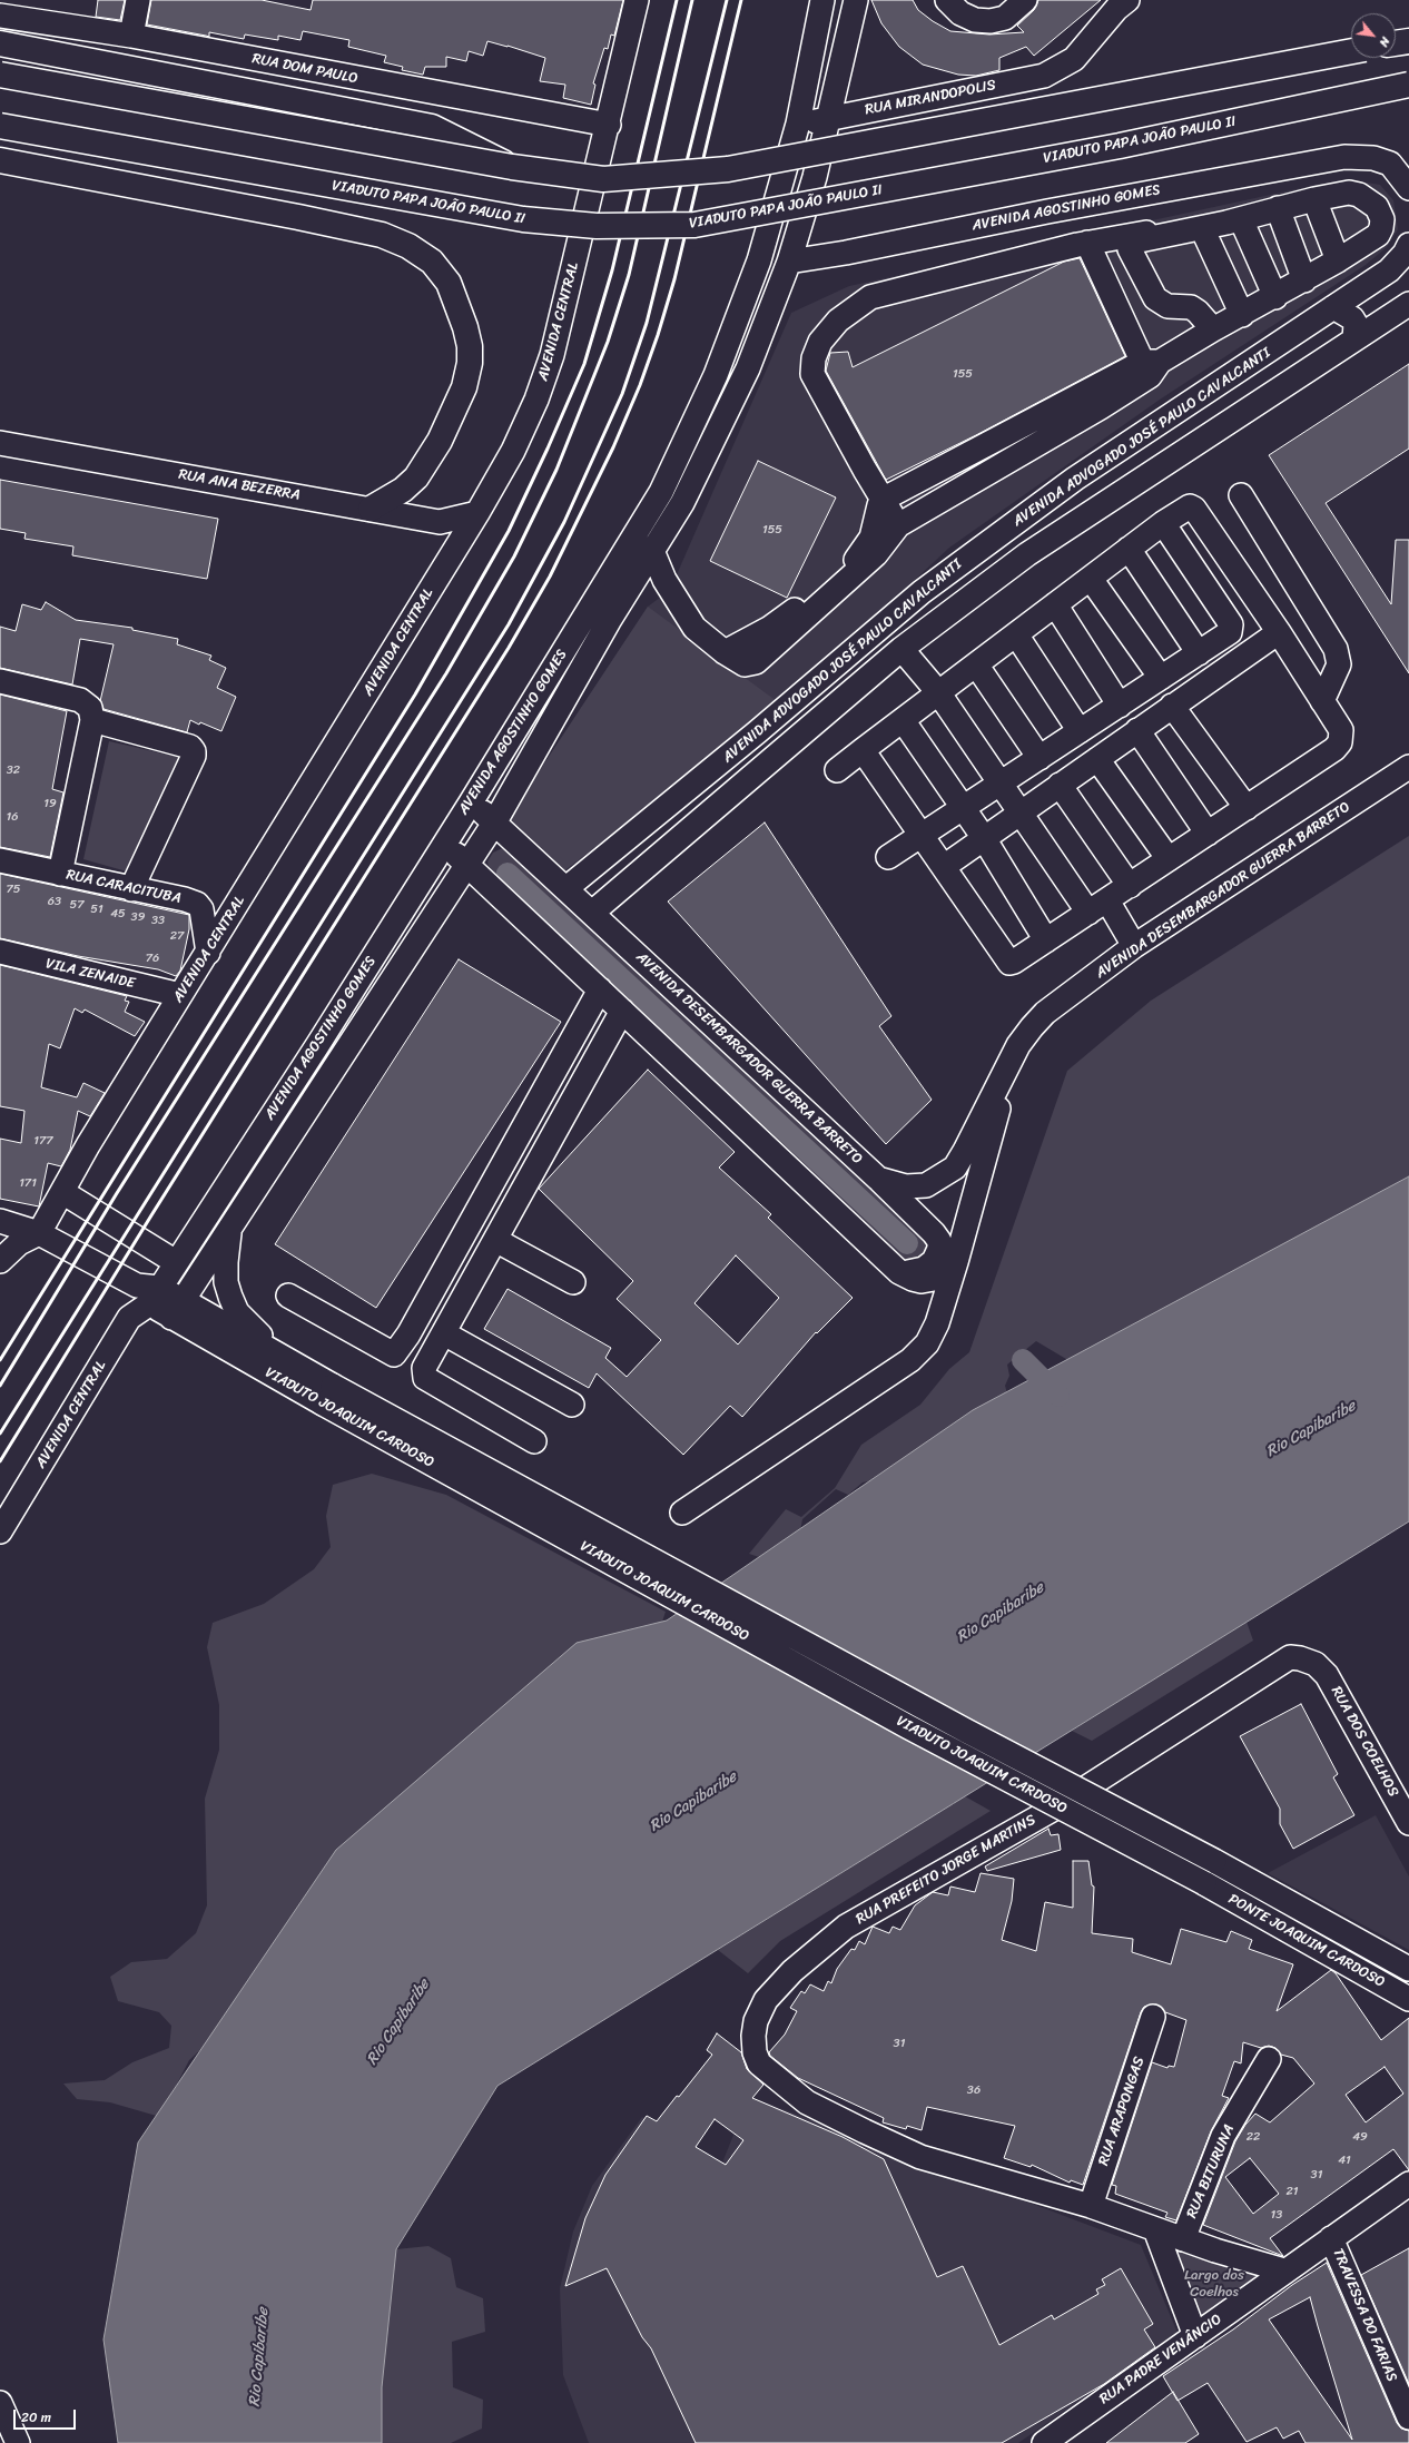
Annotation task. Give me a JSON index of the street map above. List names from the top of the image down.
{
  "streets": {
    "highway": ["VIADUTO PAPA JOÃO PAULO II"],
    "street": [
      "RUA DOM PAULO",
      "RUA MIRANDOPOLIS",
      "AVENIDA AGOSTINHO GOMES",
      "AVENIDA CENTRAL",
      "AVENIDA ADVOGADO JOSÉ PAULO CAVALCANTI",
      "RUA ANA BEZERRA",
      "RUA CARACITUBA",
      "AVENIDA DESEMBARGADOR GUERRA BARRETO",
      "VILA ZENAIDE",
      "VIADUTO JOAQUIM CARDOSO",
      "RUA DOS COELHOS",
      "RUA PREFEITO JORGE MARTINS",
      "PONTE JOAQUIM CARDOSO",
      "RUA ARAPONGAS",
      "RUA BITURUNA",
      "TRAVESSA DO FARIAS",
      "RUA PADRE VENÂNCIO"
    ]
  },
  "crossings": [
    ["RUA DOM PAULO", "AVENIDA CENTRAL"],
    ["RUA MIRANDOPOLIS", "AVENIDA AGOSTINHO GOMES"],
    ["AVENIDA AGOSTINHO GOMES", "AVENIDA CENTRAL"],
    ["AVENIDA AGOSTINHO GOMES", "AVENIDA DESEMBARGADOR GUERRA BARRETO"],
    ["AVENIDA AGOSTINHO GOMES", "VIADUTO JOAQUIM CARDOSO"],
    ["AVENIDA CENTRAL", "RUA ANA BEZERRA"],
    ["AVENIDA CENTRAL", "RUA CARACITUBA"],
    ["AVENIDA CENTRAL", "VILA ZENAIDE"],
    ["AVENIDA CENTRAL", "VIADUTO JOAQUIM CARDOSO"],
    ["AVENIDA ADVOGADO JOSÉ PAULO CAVALCANTI", "AVENIDA DESEMBARGADOR GUERRA BARRETO"],
    ["VIADUTO JOAQUIM CARDOSO", "PONTE JOAQUIM CARDOSO"],
    ["RUA DOS COELHOS", "RUA PREFEITO JORGE MARTINS"],
    ["RUA PREFEITO JORGE MARTINS", "RUA ARAPONGAS"],
    ["TRAVESSA DO FARIAS", "RUA PADRE VENÂNCIO"]
  ],
  "water": ["Rio Capibaribe"],
  "parks": ["Largo dos Coelhos"],
  "house_numbers": [
    "155",
    "155",
    "32",
    "19",
    "16",
    "75",
    "63",
    "57",
    "51",
    "45",
    "39",
    "33",
    "27",
    "76",
    "177",
    "171",
    "31",
    "36",
    "22",
    "49",
    "41",
    "31",
    "21",
    "13"
  ],
  "scale_bar": "20 m",
  "north": "bottom right"
}
